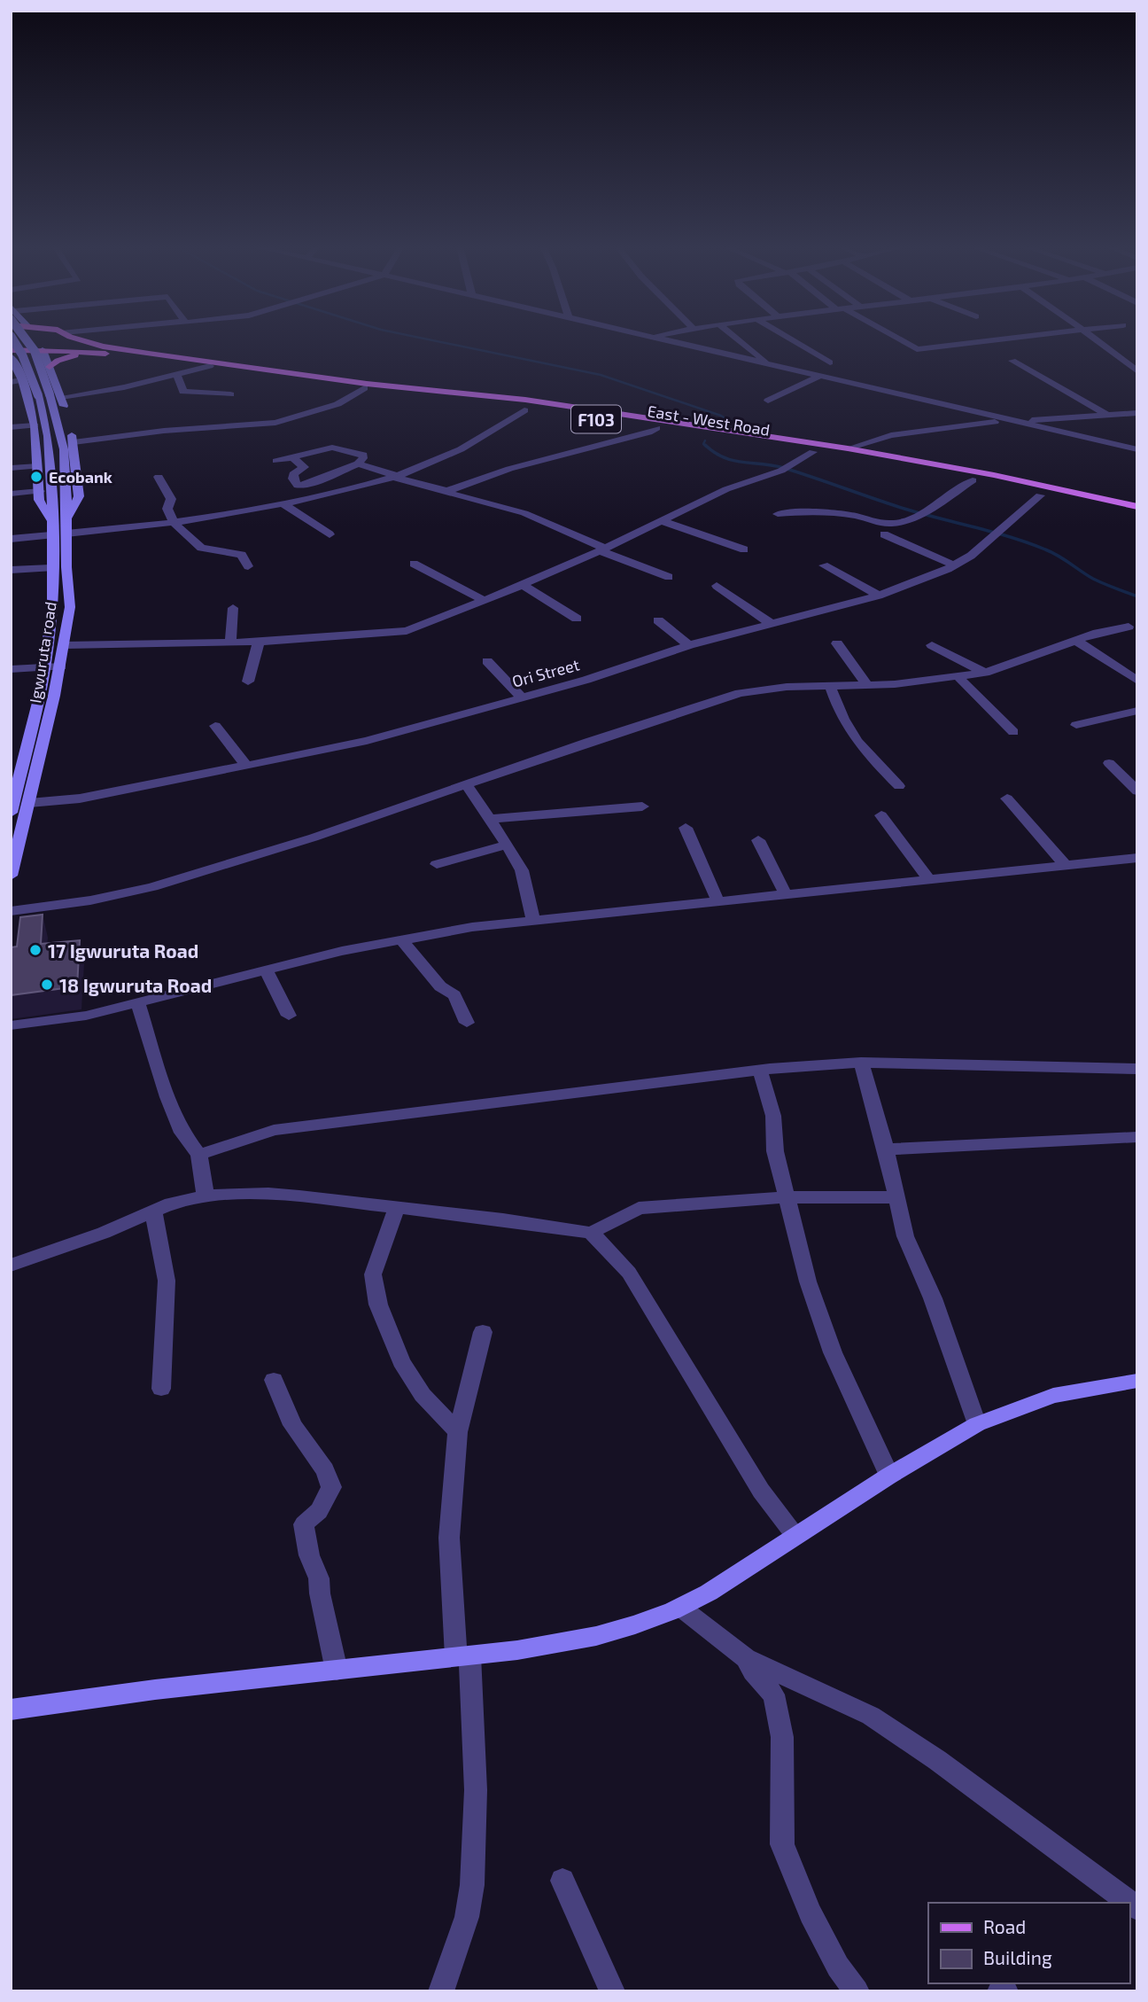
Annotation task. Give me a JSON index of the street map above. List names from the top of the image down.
{
  "streets": {
    "main road": ["F103", "East - West Road", "Igwuruta road"],
    "street": ["Ori Street"]
  },
  "crossings": [
    ["East - West Road", "Ori Street"],
    ["Igwuruta road", "Ori Street"]
  ],
  "places": ["Ecobank", "17 Igwuruta Road", "18 Igwuruta Road"],
  "legend": ["Road", "Building"]
}
